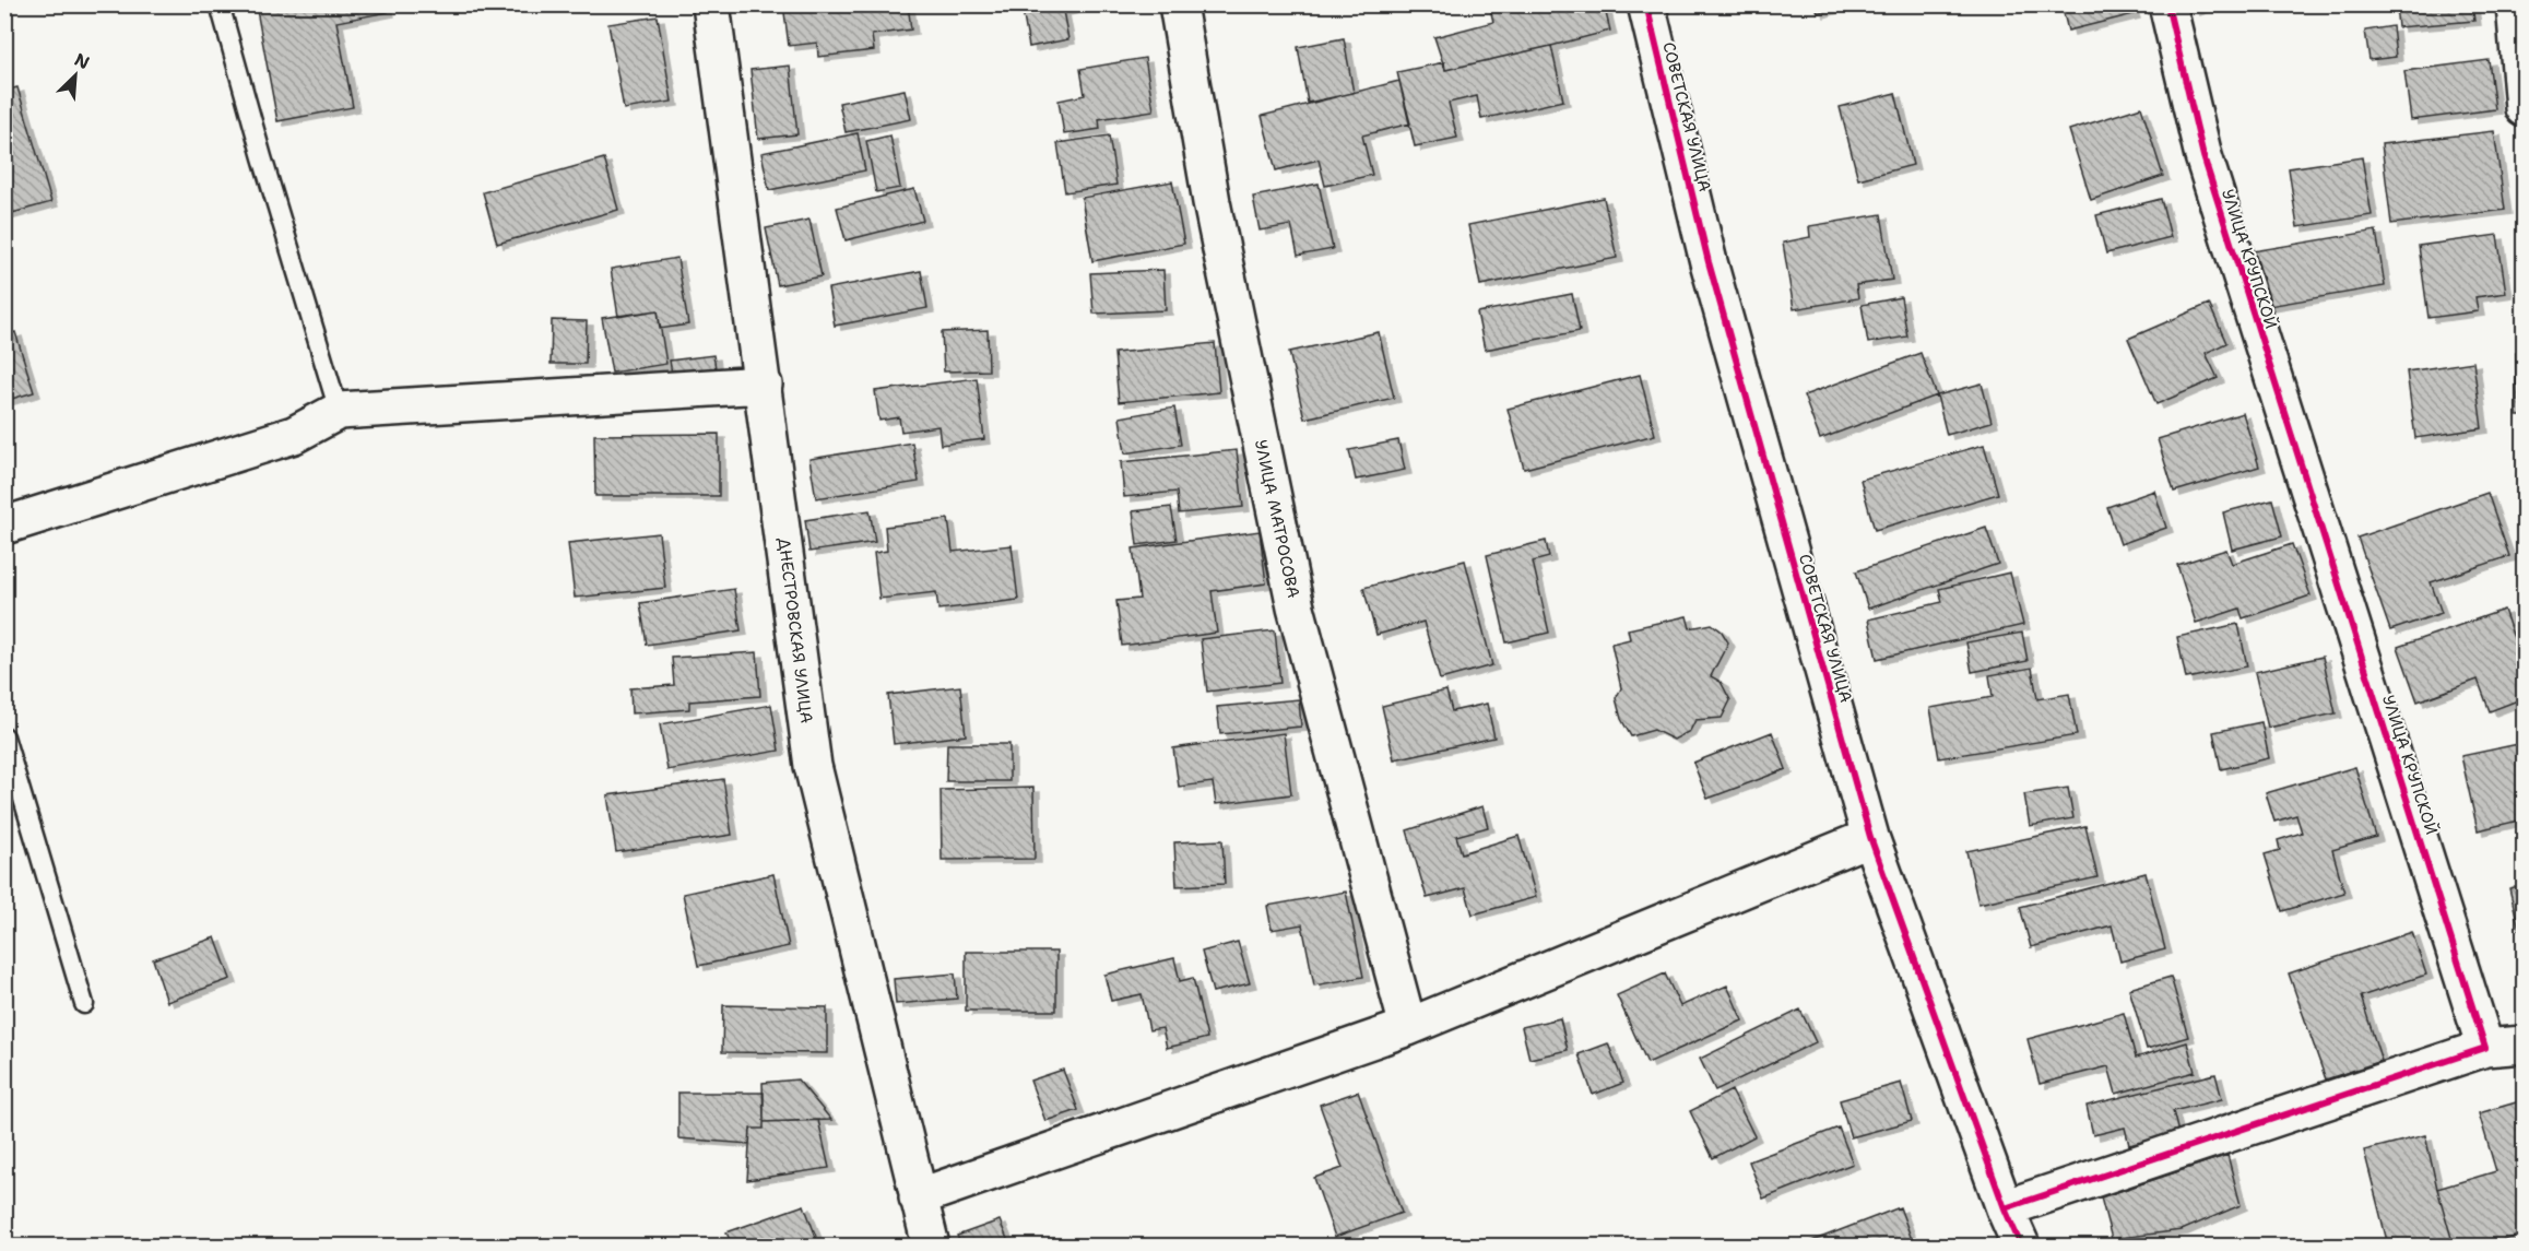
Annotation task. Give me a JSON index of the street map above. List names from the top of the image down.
{
  "streets": {
    "street": [
      "СОВЕТСКАЯ УЛИЦА",
      "УЛИЦА КРУПСКОЙ",
      "УЛИЦА МАТРОСОВА",
      "ДНЕСТРОВСКАЯ УЛИЦА"
    ]
  },
  "north": "top right"
}
